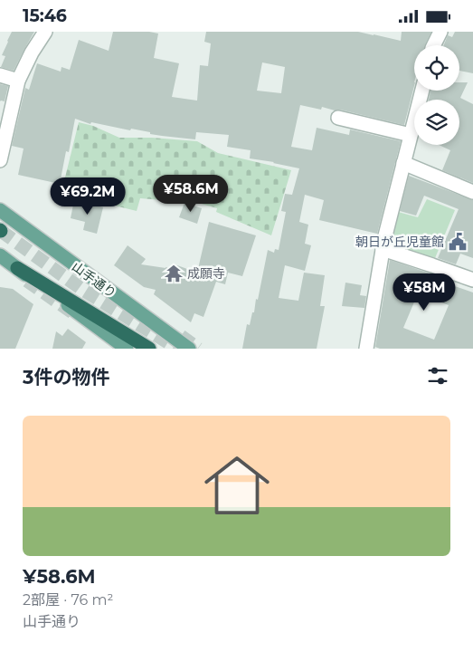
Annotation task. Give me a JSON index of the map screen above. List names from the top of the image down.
{
  "streets": {
    "main road": ["山手通り"]
  },
  "places": {
    "public building": ["朝日が丘児童館"],
    "temple": ["成願寺"]
  },
  "page": {
    "status": "15:46",
    "price": ["¥58.6M", "¥69.2M", "¥58M"],
    "heading": "3件の物件",
    "list": [
      {
        "name": "¥58.6M",
        "note": "2部屋 · 76 m² · 山手通り"
      }
    ]
  }
}
